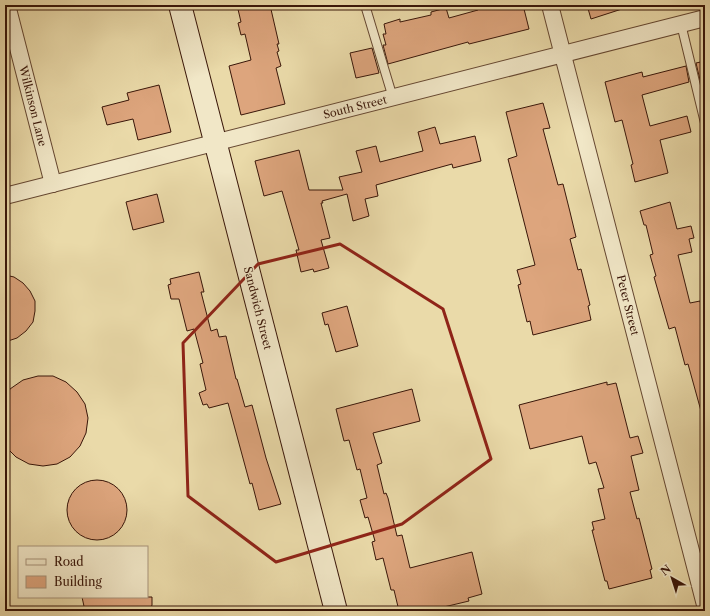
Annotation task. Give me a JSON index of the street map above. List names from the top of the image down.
{
  "streets": {
    "main road": ["Sandwich Street"],
    "street": ["Wilkinson Lane", "South Street", "Peter Street"]
  },
  "crossings": [
    ["Wilkinson Lane", "South Street"],
    ["South Street", "Peter Street"],
    ["South Street", "Sandwich Street"]
  ],
  "legend": ["Road", "Building"],
  "north": "top left"
}
